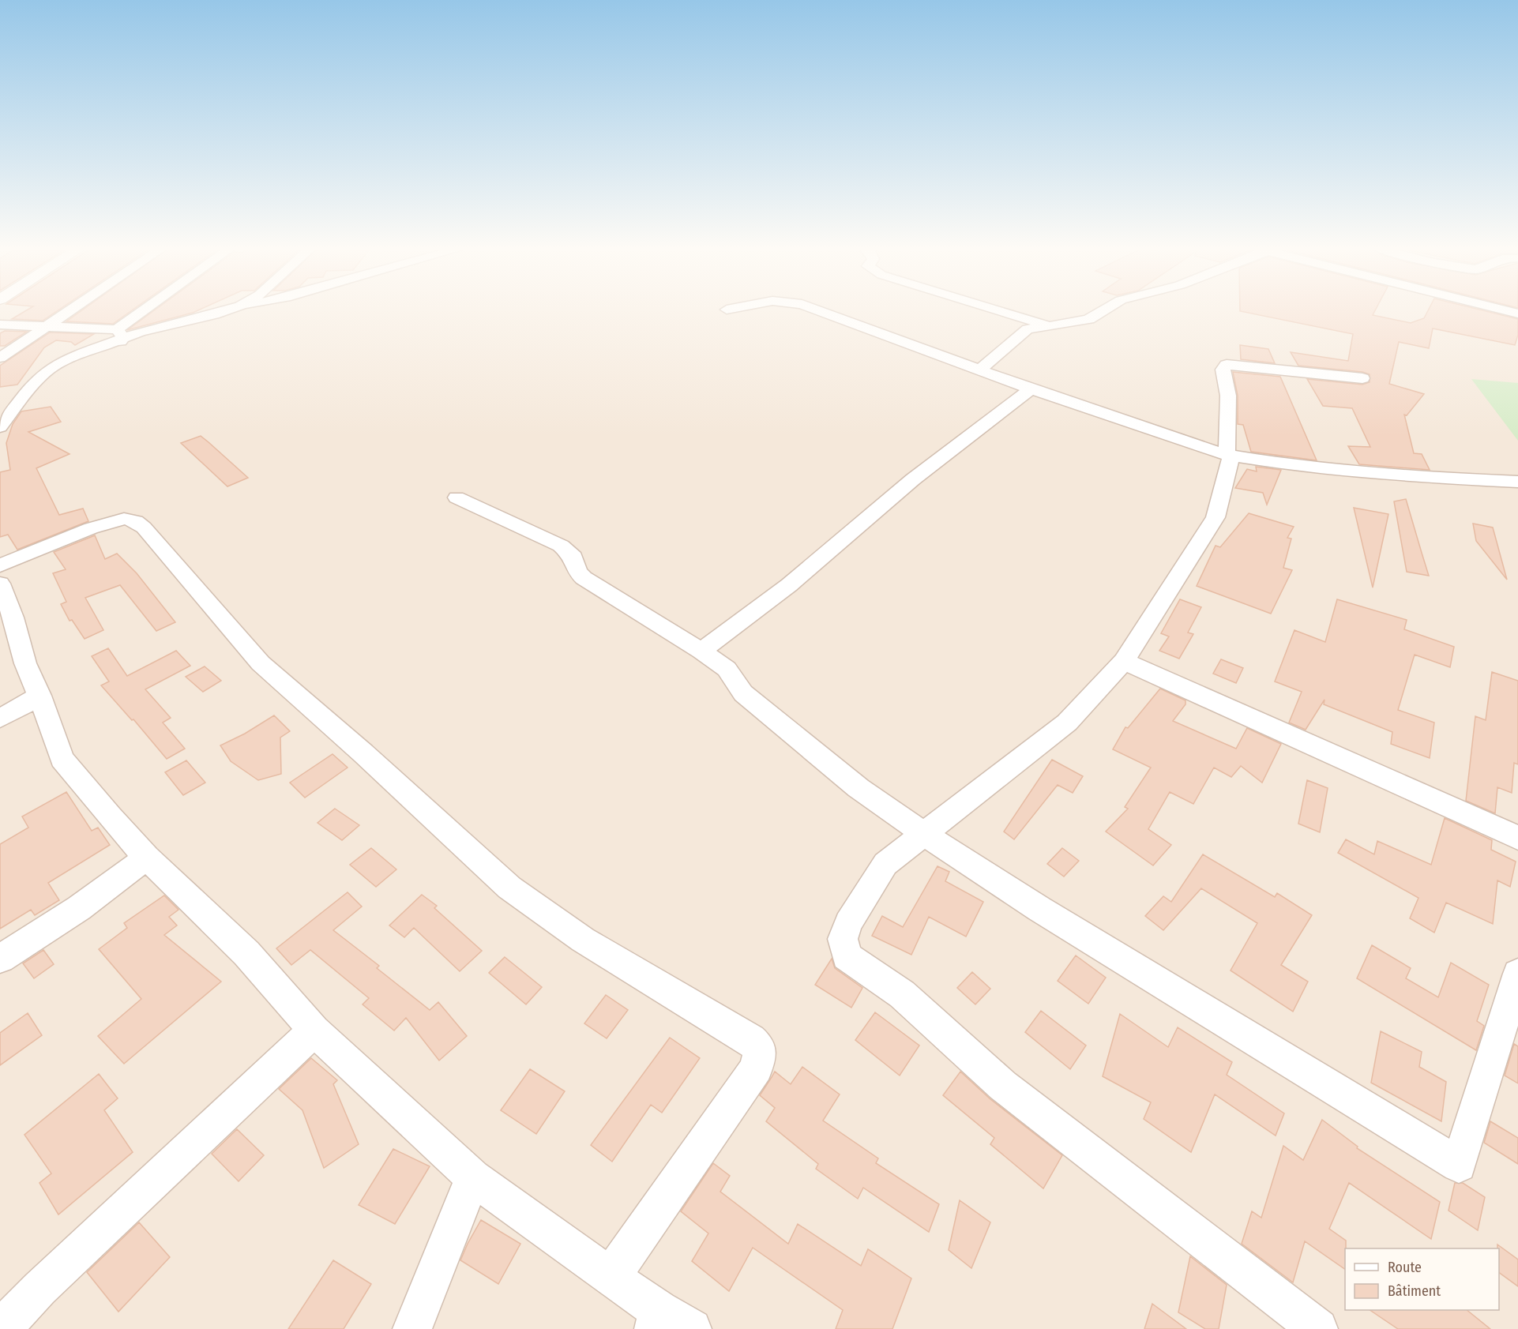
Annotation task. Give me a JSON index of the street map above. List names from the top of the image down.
{
  "legend": ["Route", "Bâtiment"]
}
